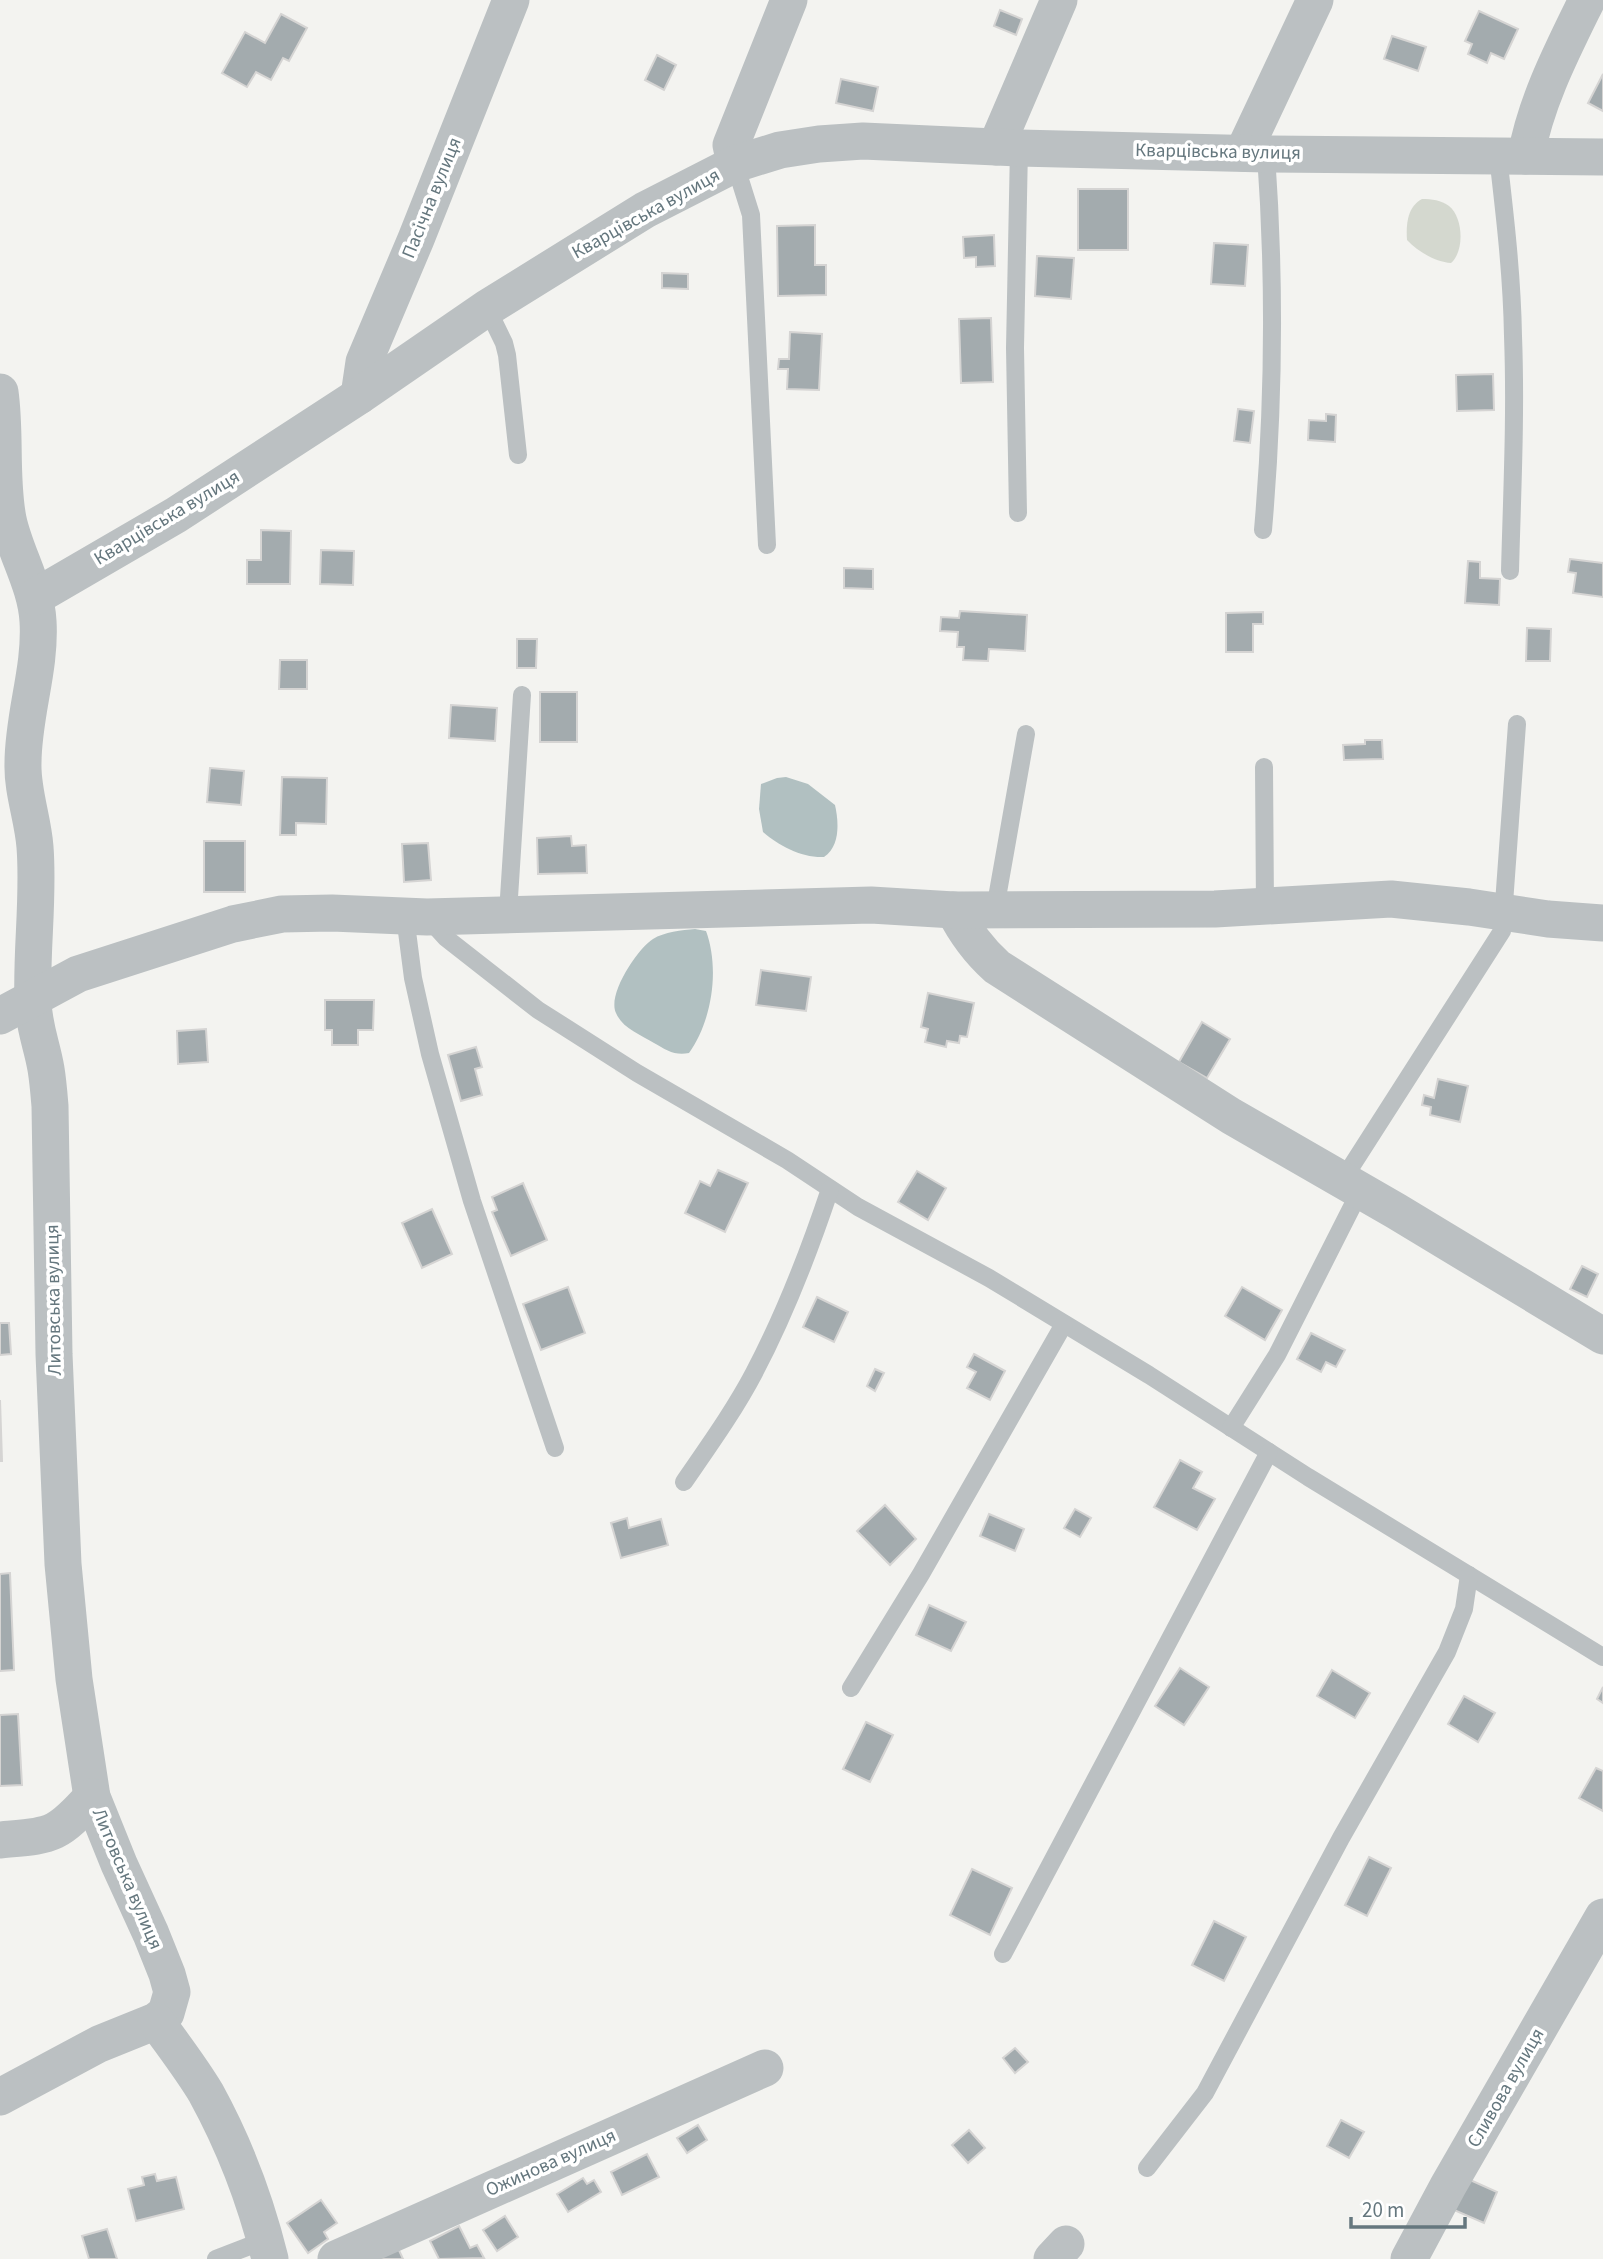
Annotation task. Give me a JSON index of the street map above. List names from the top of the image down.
{
  "streets": {
    "street": [
      "Кварцівська вулиця",
      "Пасічна вулиця",
      "Литовська вулиця",
      "Сливова вулиця",
      "Ожинова вулиця"
    ]
  },
  "crossings": [
    ["Кварцівська вулиця", "Пасічна вулиця"],
    ["Кварцівська вулиця", "Литовська вулиця"]
  ],
  "scale_bar": "20 m"
}
